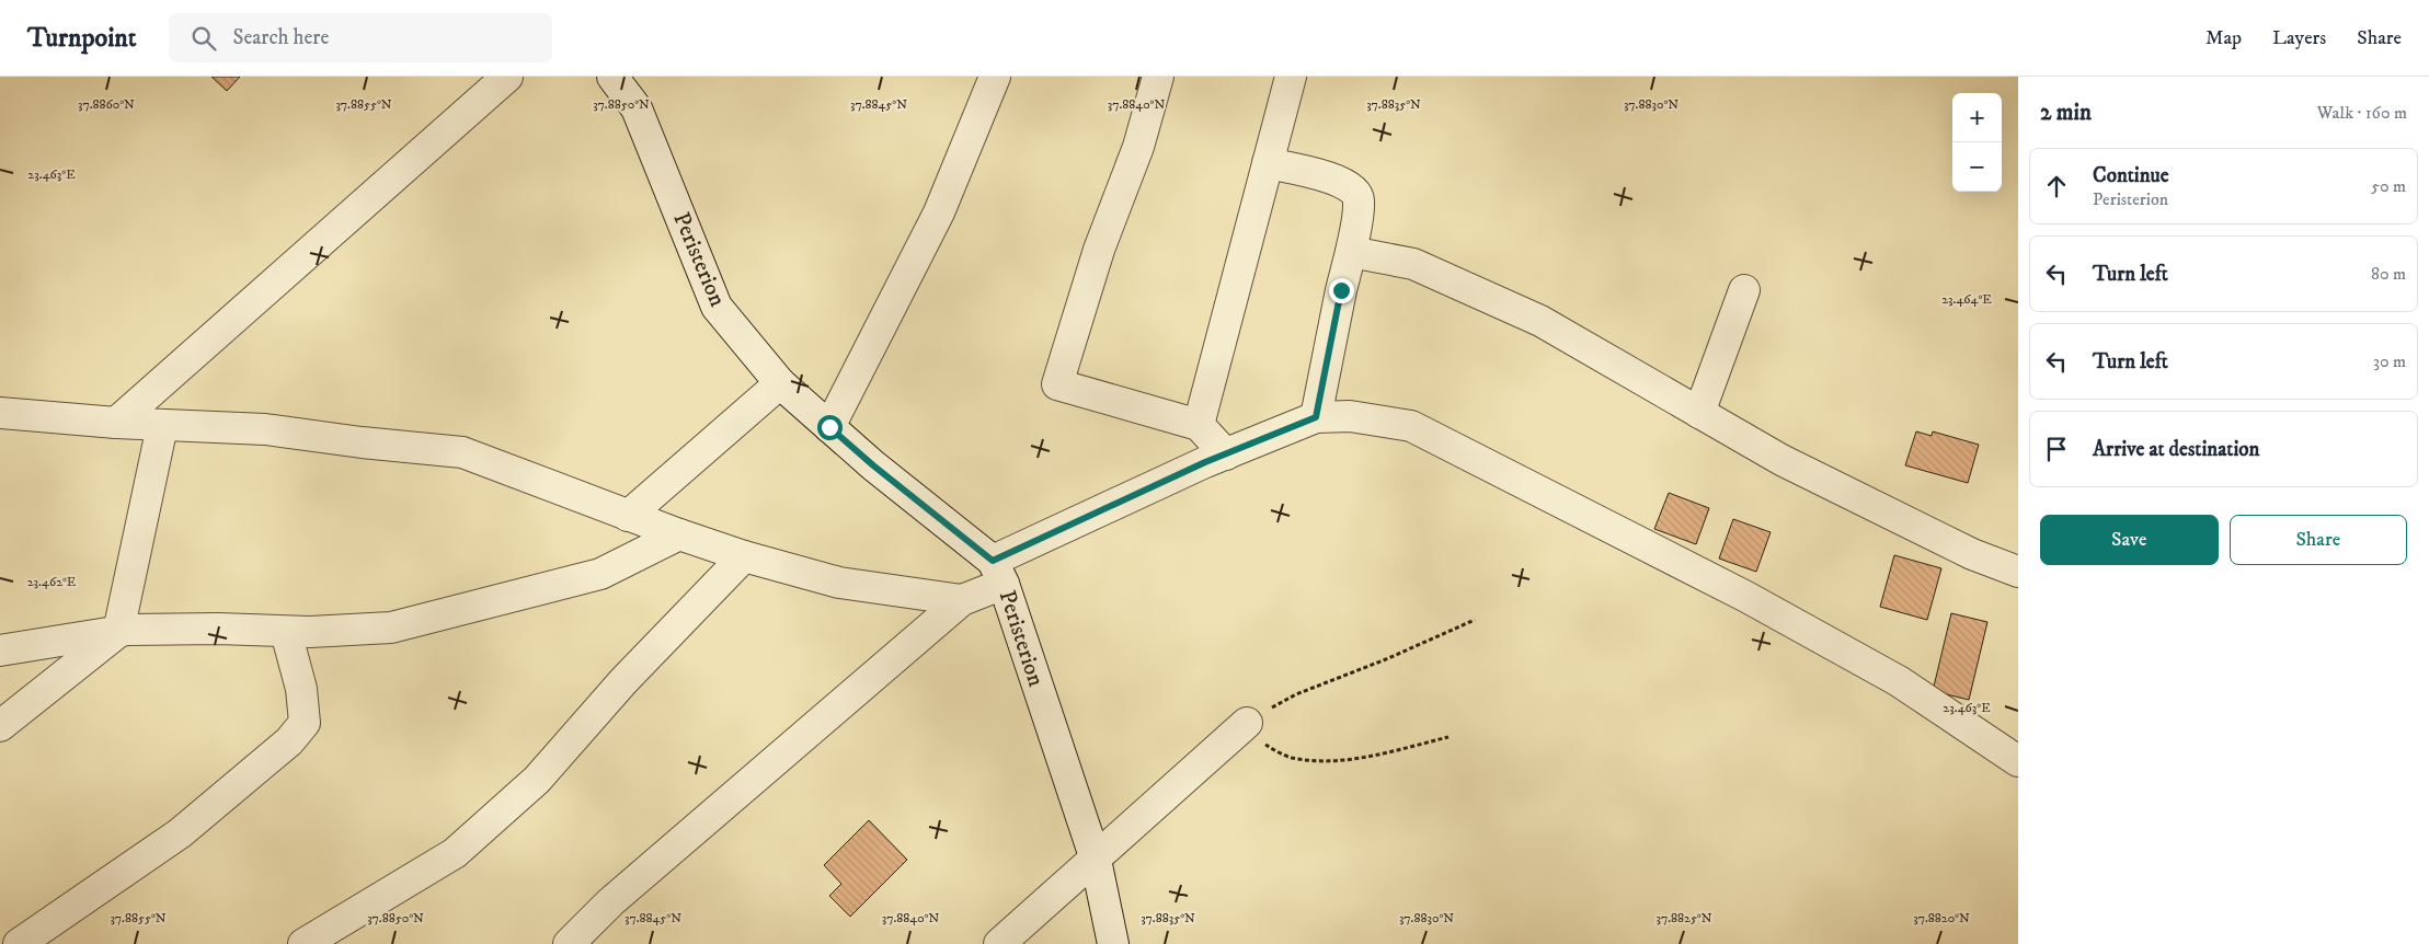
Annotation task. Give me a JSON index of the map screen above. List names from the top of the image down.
{
  "streets": {
    "street": ["Peristerion"]
  },
  "page": {
    "header": "Turnpoint",
    "search": "Search here",
    "nav": ["Map", "Layers", "Share"],
    "heading": ["2 min", "Walk · 160 m"],
    "map_buttons": ["+", "−"],
    "list": [
      ["Continue", "Peristerion", "50 m"],
      ["Turn left", "80 m"],
      ["Turn left", "30 m"],
      "Arrive at destination"
    ],
    "buttons": ["Save", "Share"]
  },
  "coordinates": [
    "37.8860°N",
    "37.8855°N",
    "37.8850°N",
    "37.8845°N",
    "37.8840°N",
    "37.8835°N",
    "37.8830°N",
    "23.463°E",
    "23.464°E",
    "23.462°E",
    "37.8825°N",
    "37.8820°N"
  ]
}
